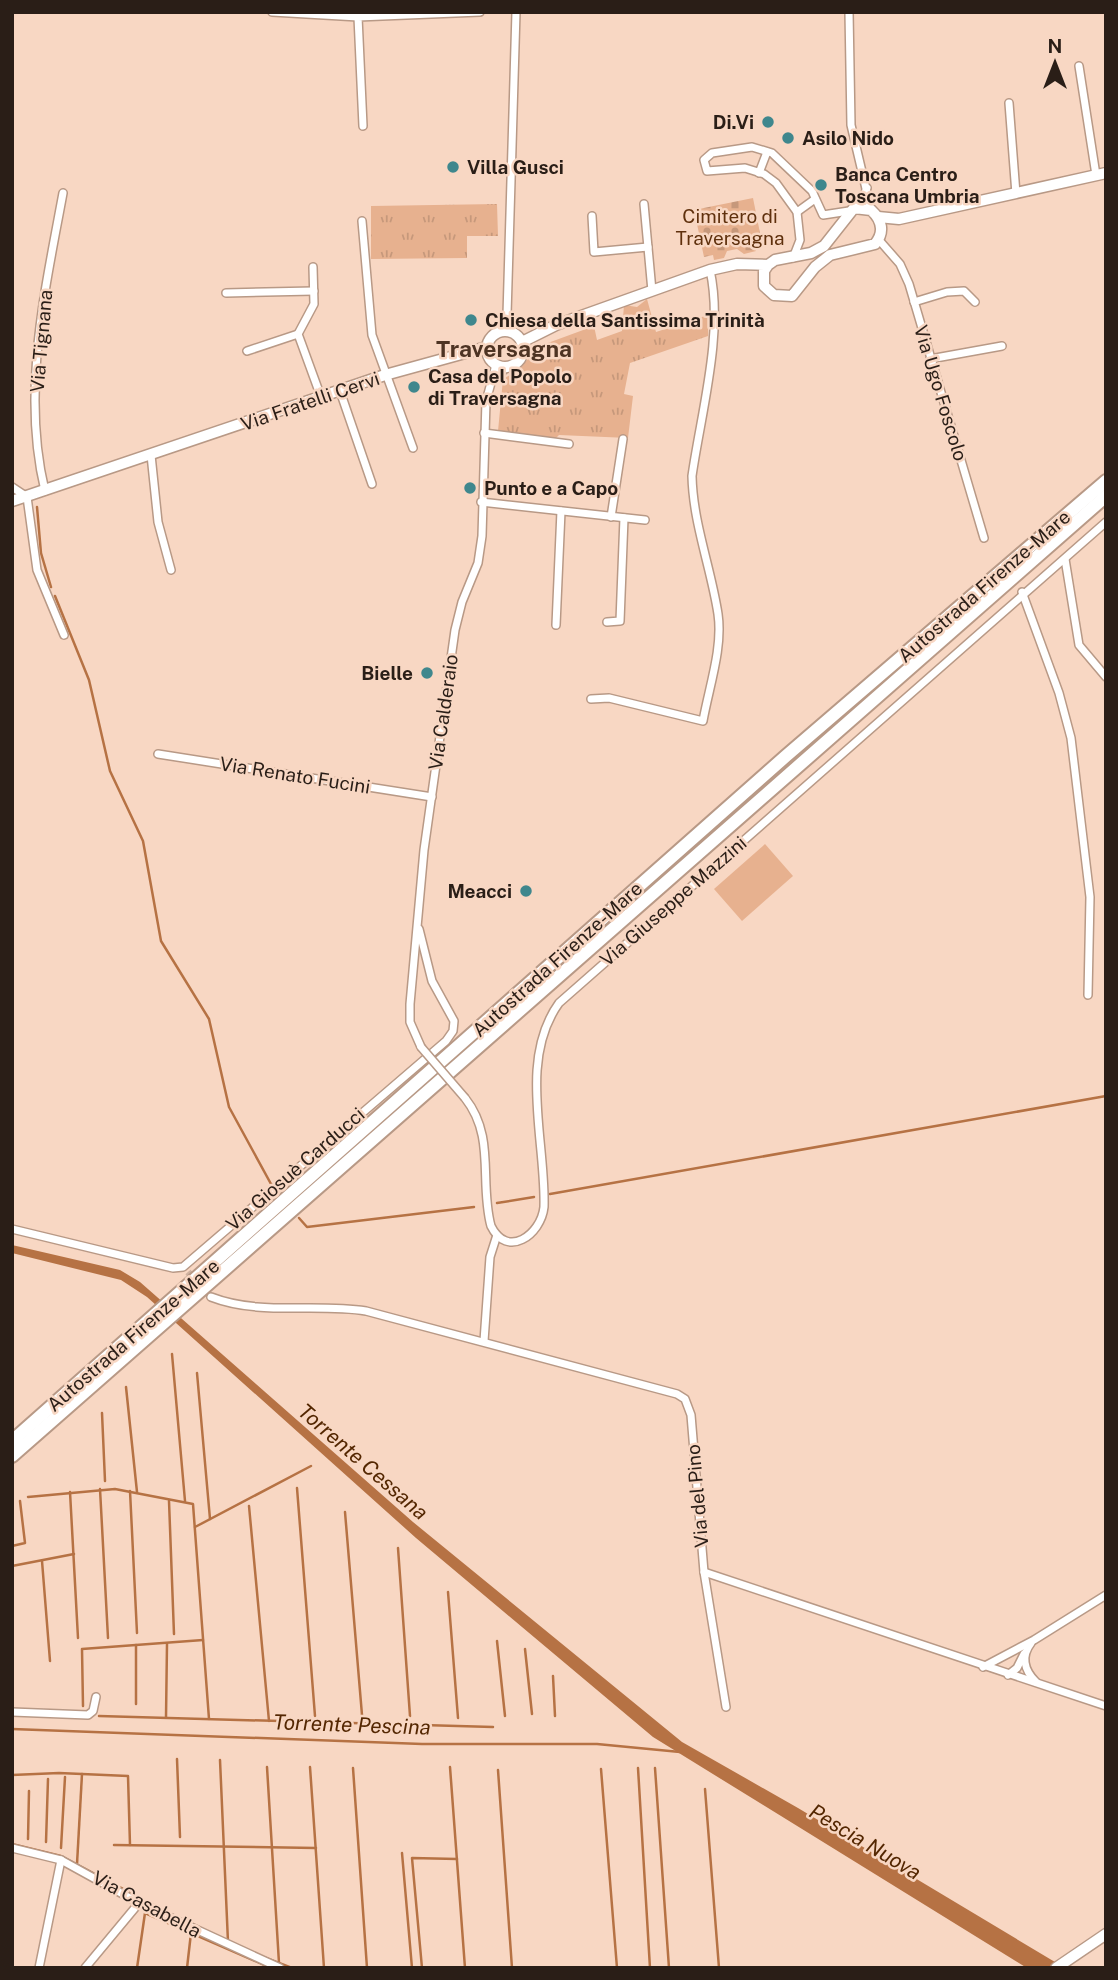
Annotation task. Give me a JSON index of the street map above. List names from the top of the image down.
{
  "streets": {
    "highway": ["Autostrada Firenze-Mare"],
    "street": [
      "Via Tignana",
      "Via Ugo Foscolo",
      "Via Fratelli Cervi",
      "Via Calderaio",
      "Via Renato Fucini",
      "Via Giuseppe Mazzini",
      "Via Giosuè Carducci",
      "Via del Pino",
      "Via Casabella"
    ]
  },
  "crossings": [
    ["Via Tignana", "Via Fratelli Cervi"],
    ["Via Fratelli Cervi", "Via Calderaio"],
    ["Via Calderaio", "Via Renato Fucini"],
    ["Via Calderaio", "Via Giuseppe Mazzini"],
    ["Via Calderaio", "Via Giosuè Carducci"]
  ],
  "districts": ["Traversagna"],
  "water": ["Torrente Cessana", "Torrente Pescina", "Pescia Nuova"],
  "parks": ["Cimitero di Traversagna"],
  "places": [
    "Di.Vi",
    "Asilo Nido",
    "Villa Gusci",
    "Banca Centro Toscana Umbria",
    "Chiesa della Santissima Trinità",
    "Casa del Popolo di Traversagna",
    "Punto e a Capo",
    "Bielle",
    "Meacci"
  ],
  "north": "top"
}
